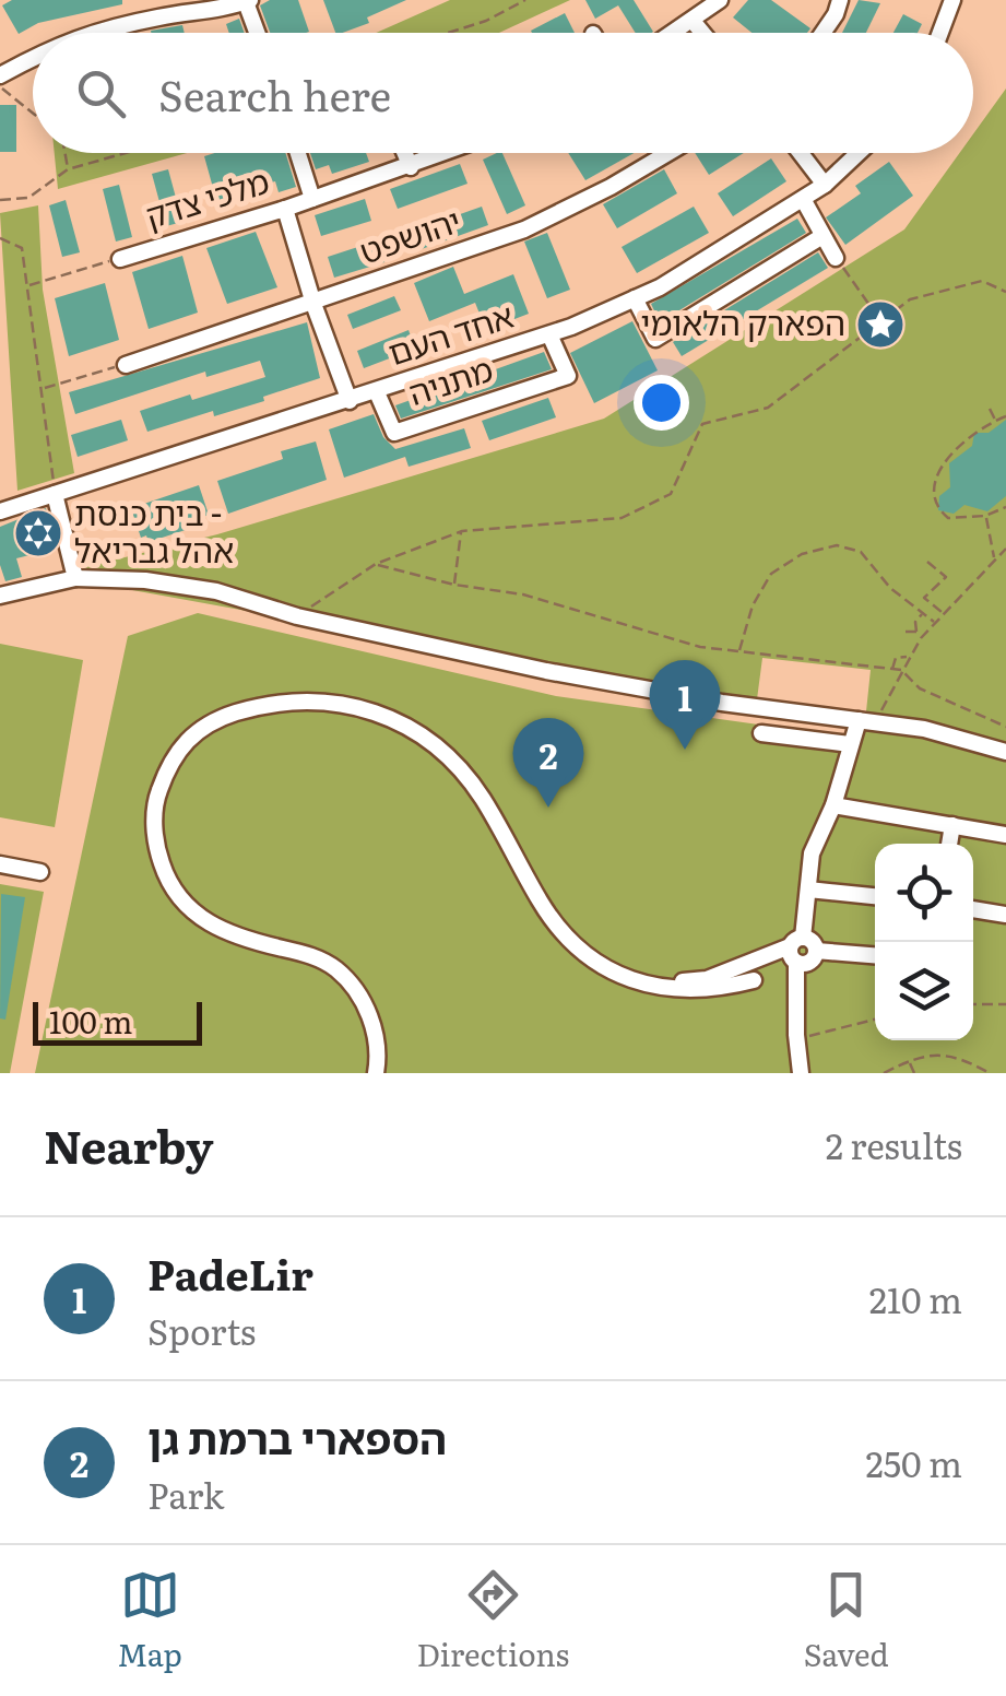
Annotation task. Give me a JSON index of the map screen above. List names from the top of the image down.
{
  "streets": {
    "street": [
      "מלכי צדק",
      "יהושפט",
      "אחד העם",
      "מתניה"
    ]
  },
  "crossings": [
    ["אחד העם", "מתניה"]
  ],
  "places": {
    "place": ["הפארק הלאומי"],
    "synagogue": ["בית כנסת - אהל גבריאל"]
  },
  "scale_bar": "100 m",
  "page": {
    "search": "Search here",
    "pins": ["1", "2"],
    "scale": "100 m",
    "heading": ["Nearby", "2 results"],
    "list": [
      {
        "mark": "1",
        "name": "PadeLir",
        "note": "Sports",
        "value": "210 m"
      },
      {
        "mark": "2",
        "name": "הספארי ברמת גן",
        "note": "Park",
        "value": "250 m"
      }
    ],
    "nav": ["Map", "Directions", "Saved"]
  }
}
